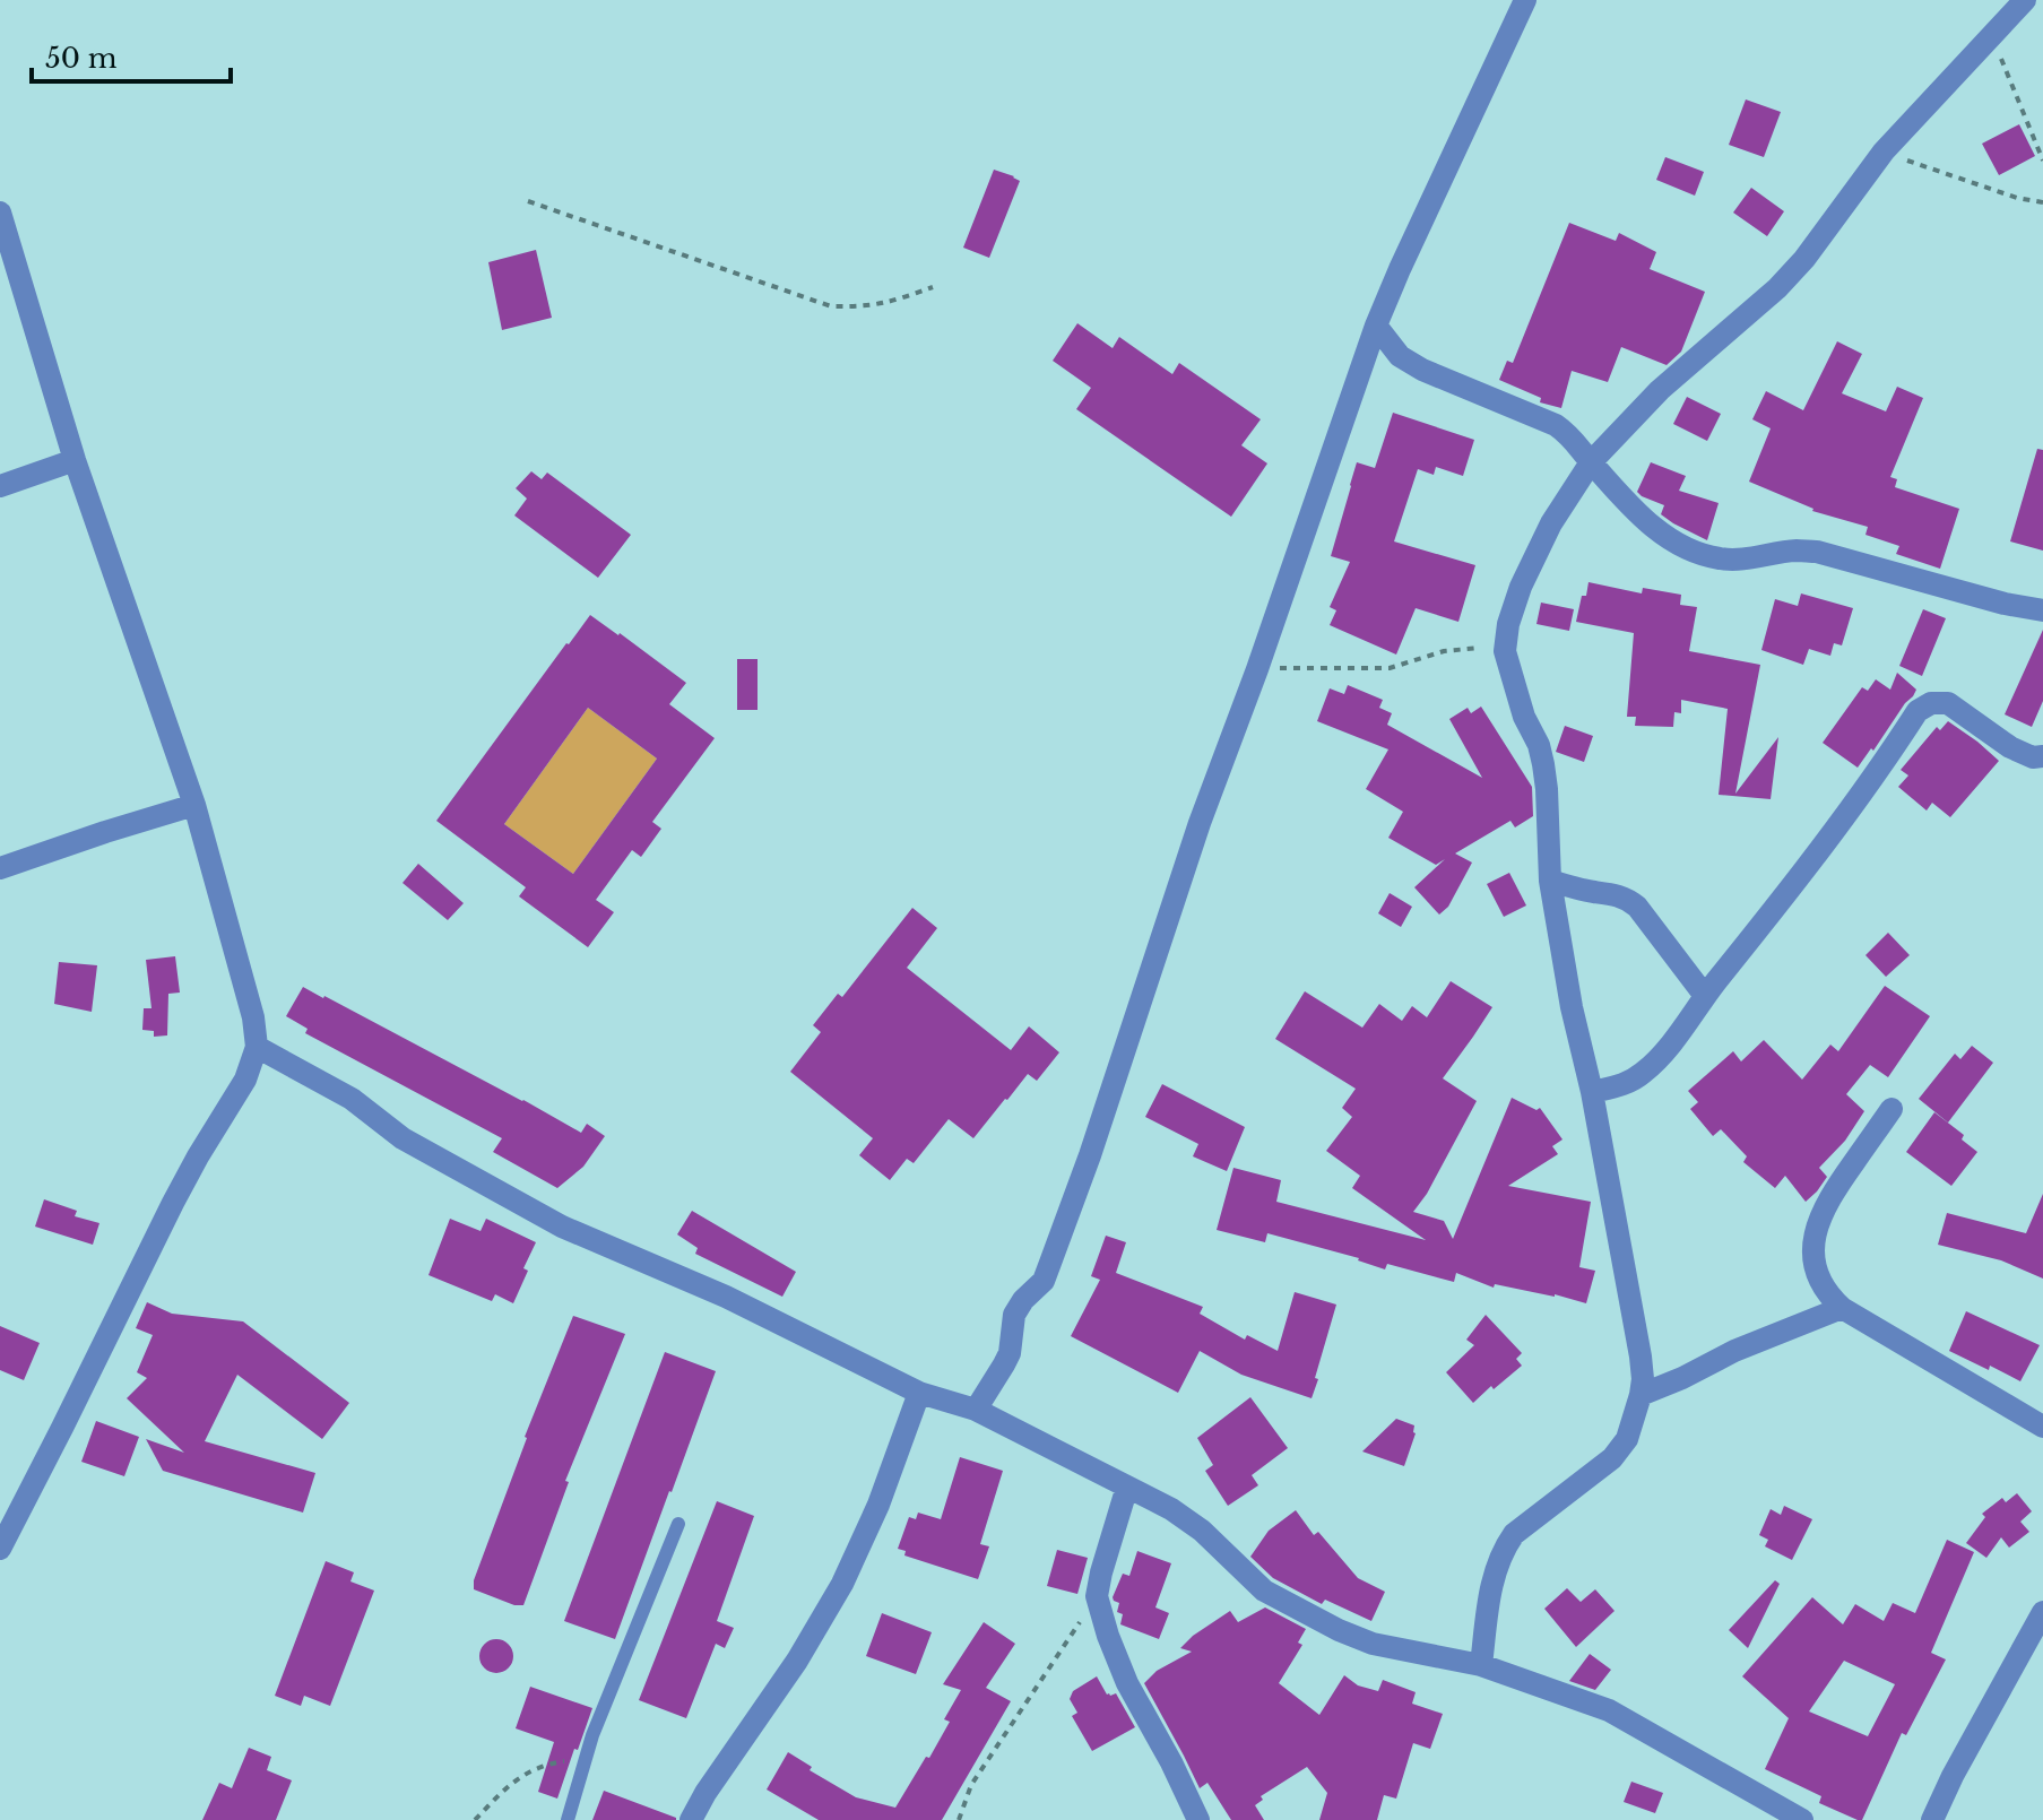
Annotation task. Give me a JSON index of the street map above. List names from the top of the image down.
{
  "scale_bar": "50 m"
}
